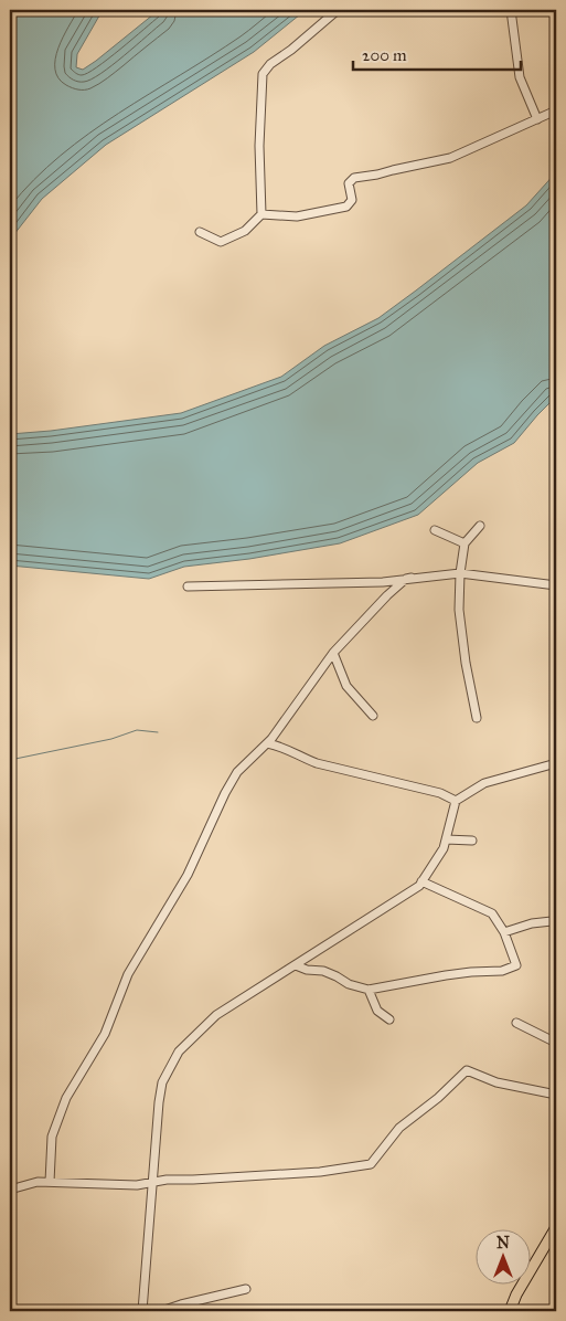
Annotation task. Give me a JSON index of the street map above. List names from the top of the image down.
{
  "scale_bar": "200 m",
  "north": "top"
}
